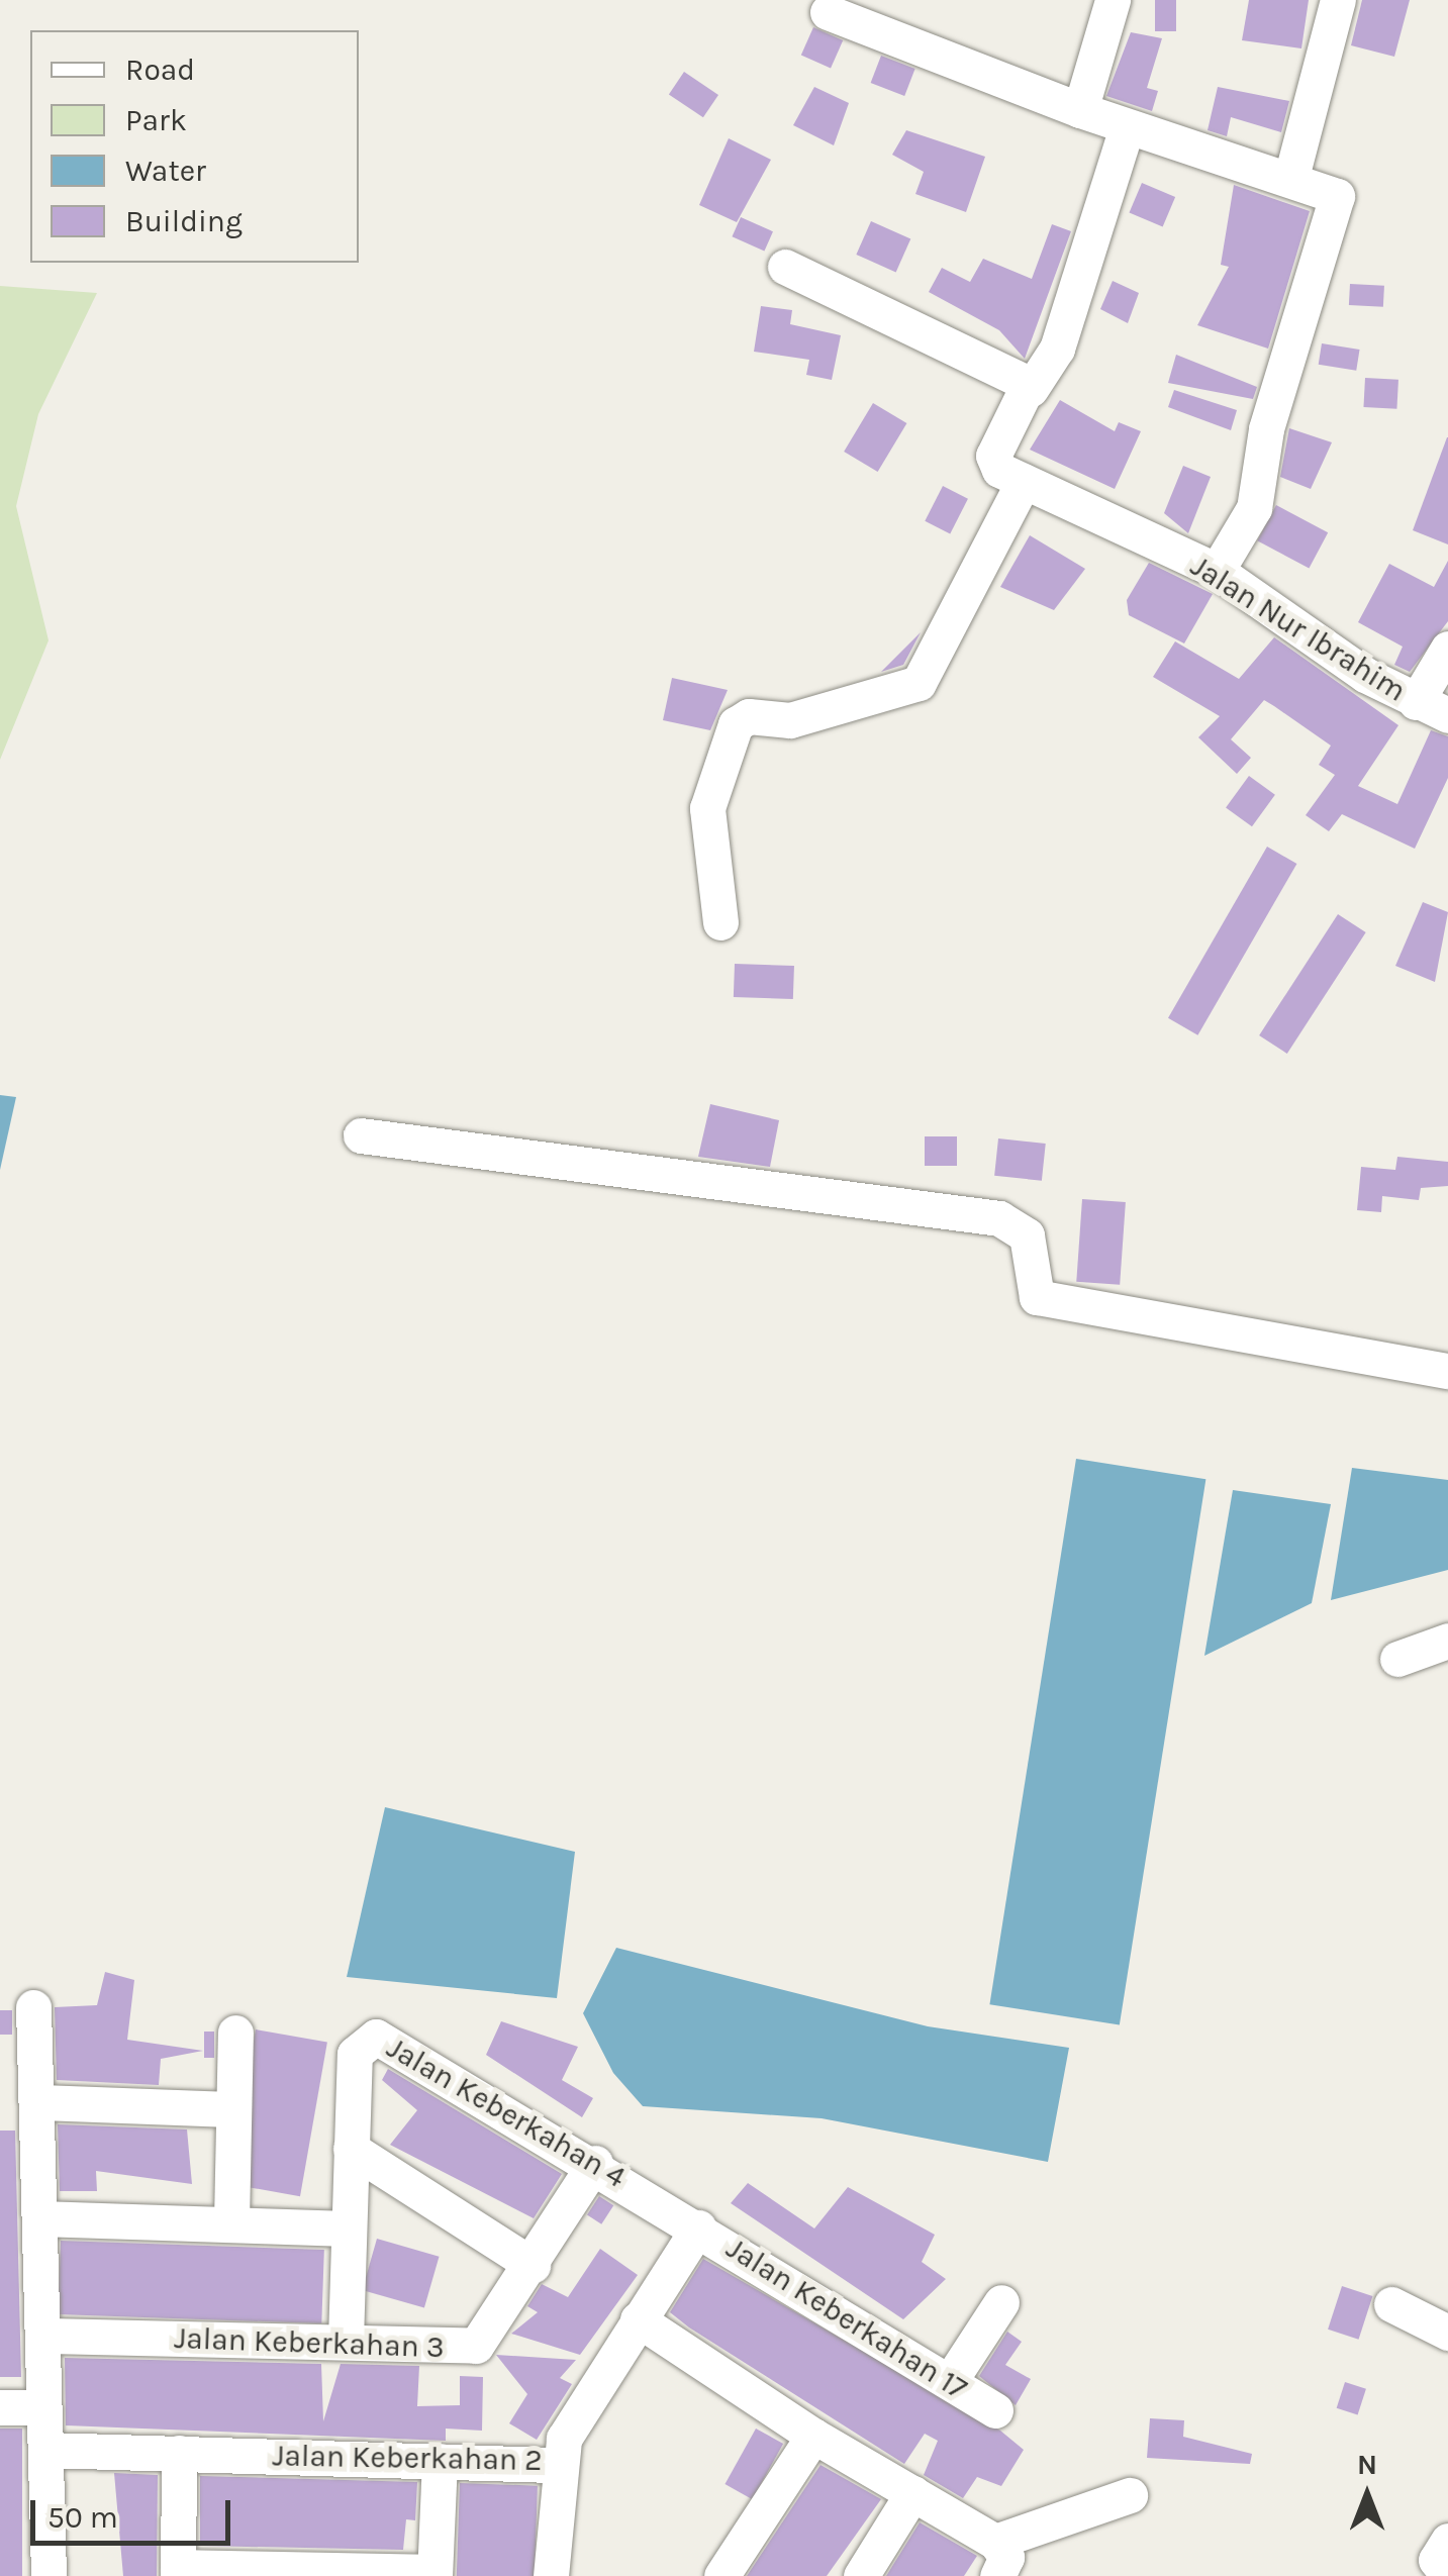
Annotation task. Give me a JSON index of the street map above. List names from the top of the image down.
{
  "streets": {
    "street": [
      "Jalan Nur Ibrahim",
      "Jalan Keberkahan 4",
      "Jalan Keberkahan 17",
      "Jalan Keberkahan 3",
      "Jalan Keberkahan 2"
    ]
  },
  "crossings": [
    ["Jalan Keberkahan 4", "Jalan Keberkahan 17"],
    ["Jalan Keberkahan 4", "Jalan Keberkahan 3"],
    ["Jalan Keberkahan 4", "Jalan Keberkahan 2"],
    ["Jalan Keberkahan 17", "Jalan Keberkahan 2"]
  ],
  "legend": [
    "Road",
    "Park",
    "Water",
    "Building"
  ],
  "scale_bar": "50 m",
  "north": "top"
}
